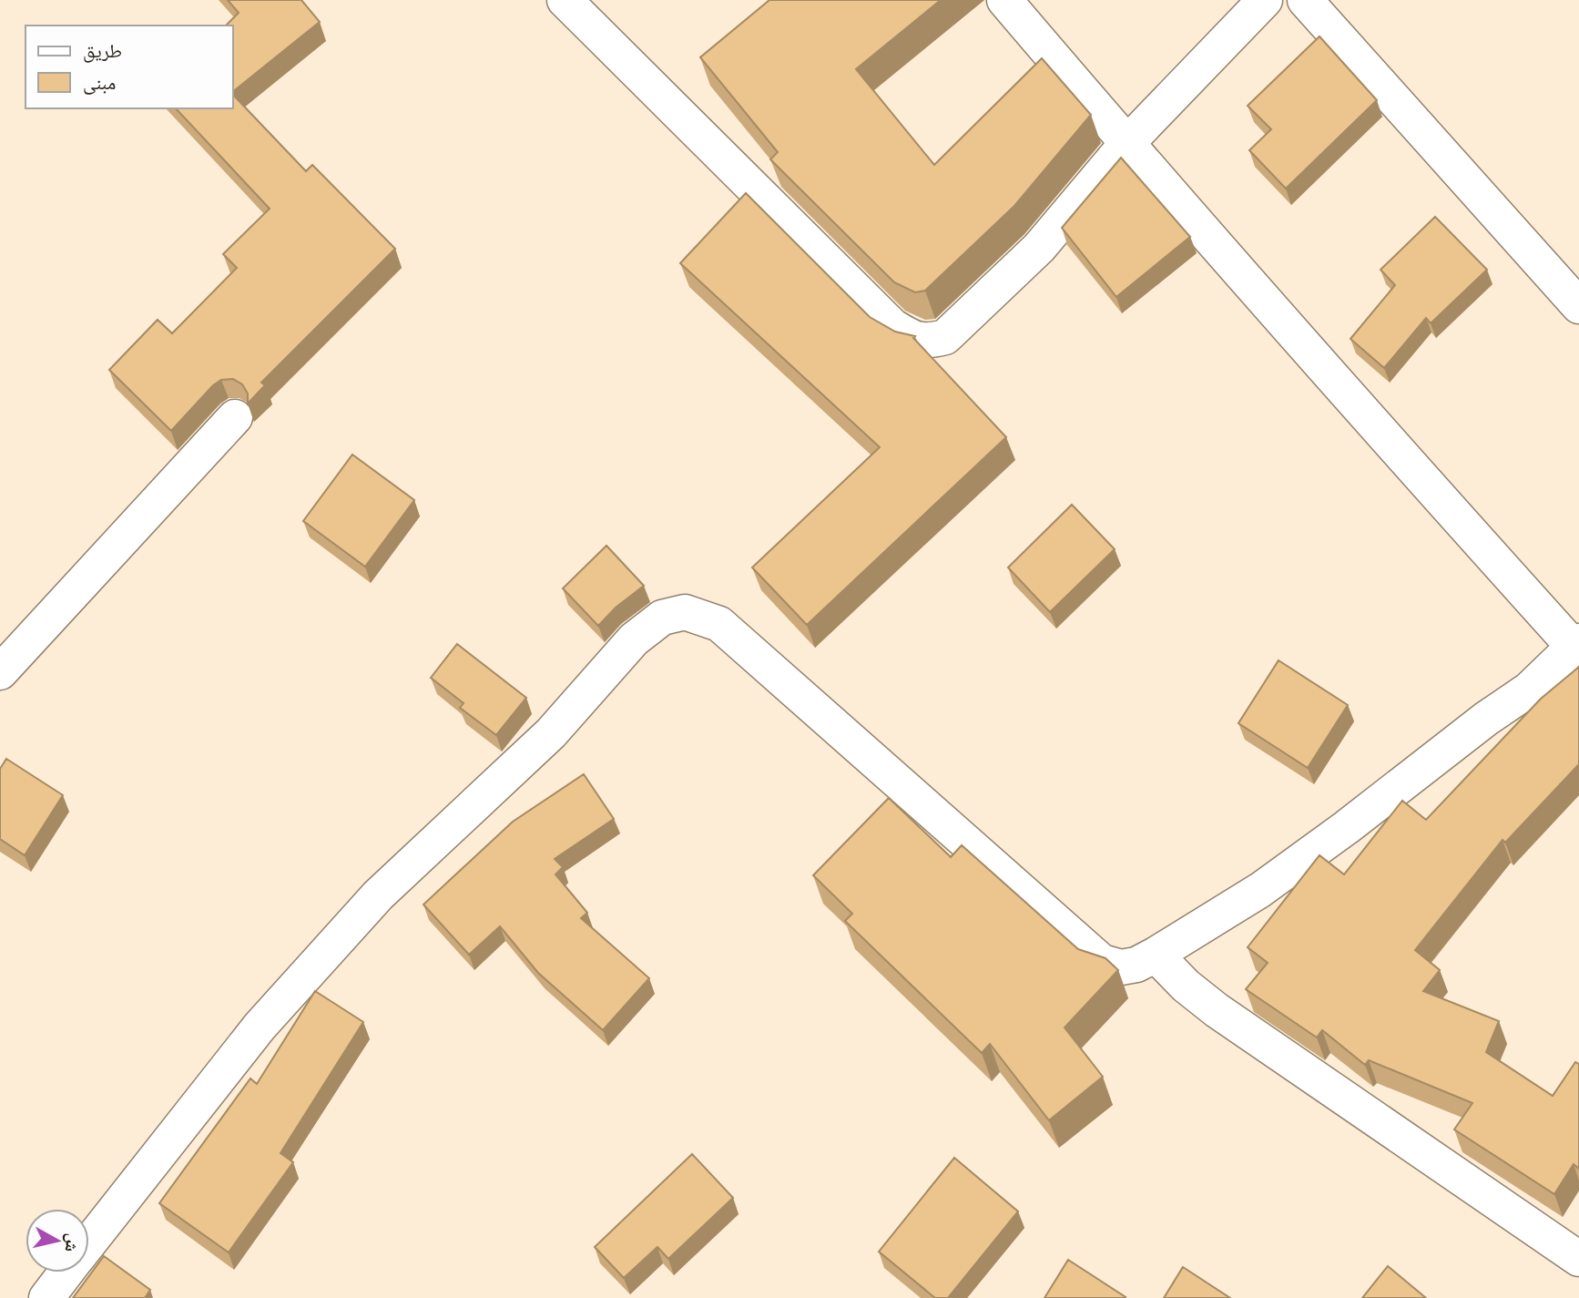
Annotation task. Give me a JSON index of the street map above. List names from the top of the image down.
{
  "legend": ["طريق", "مبنى"],
  "north": "right"
}
